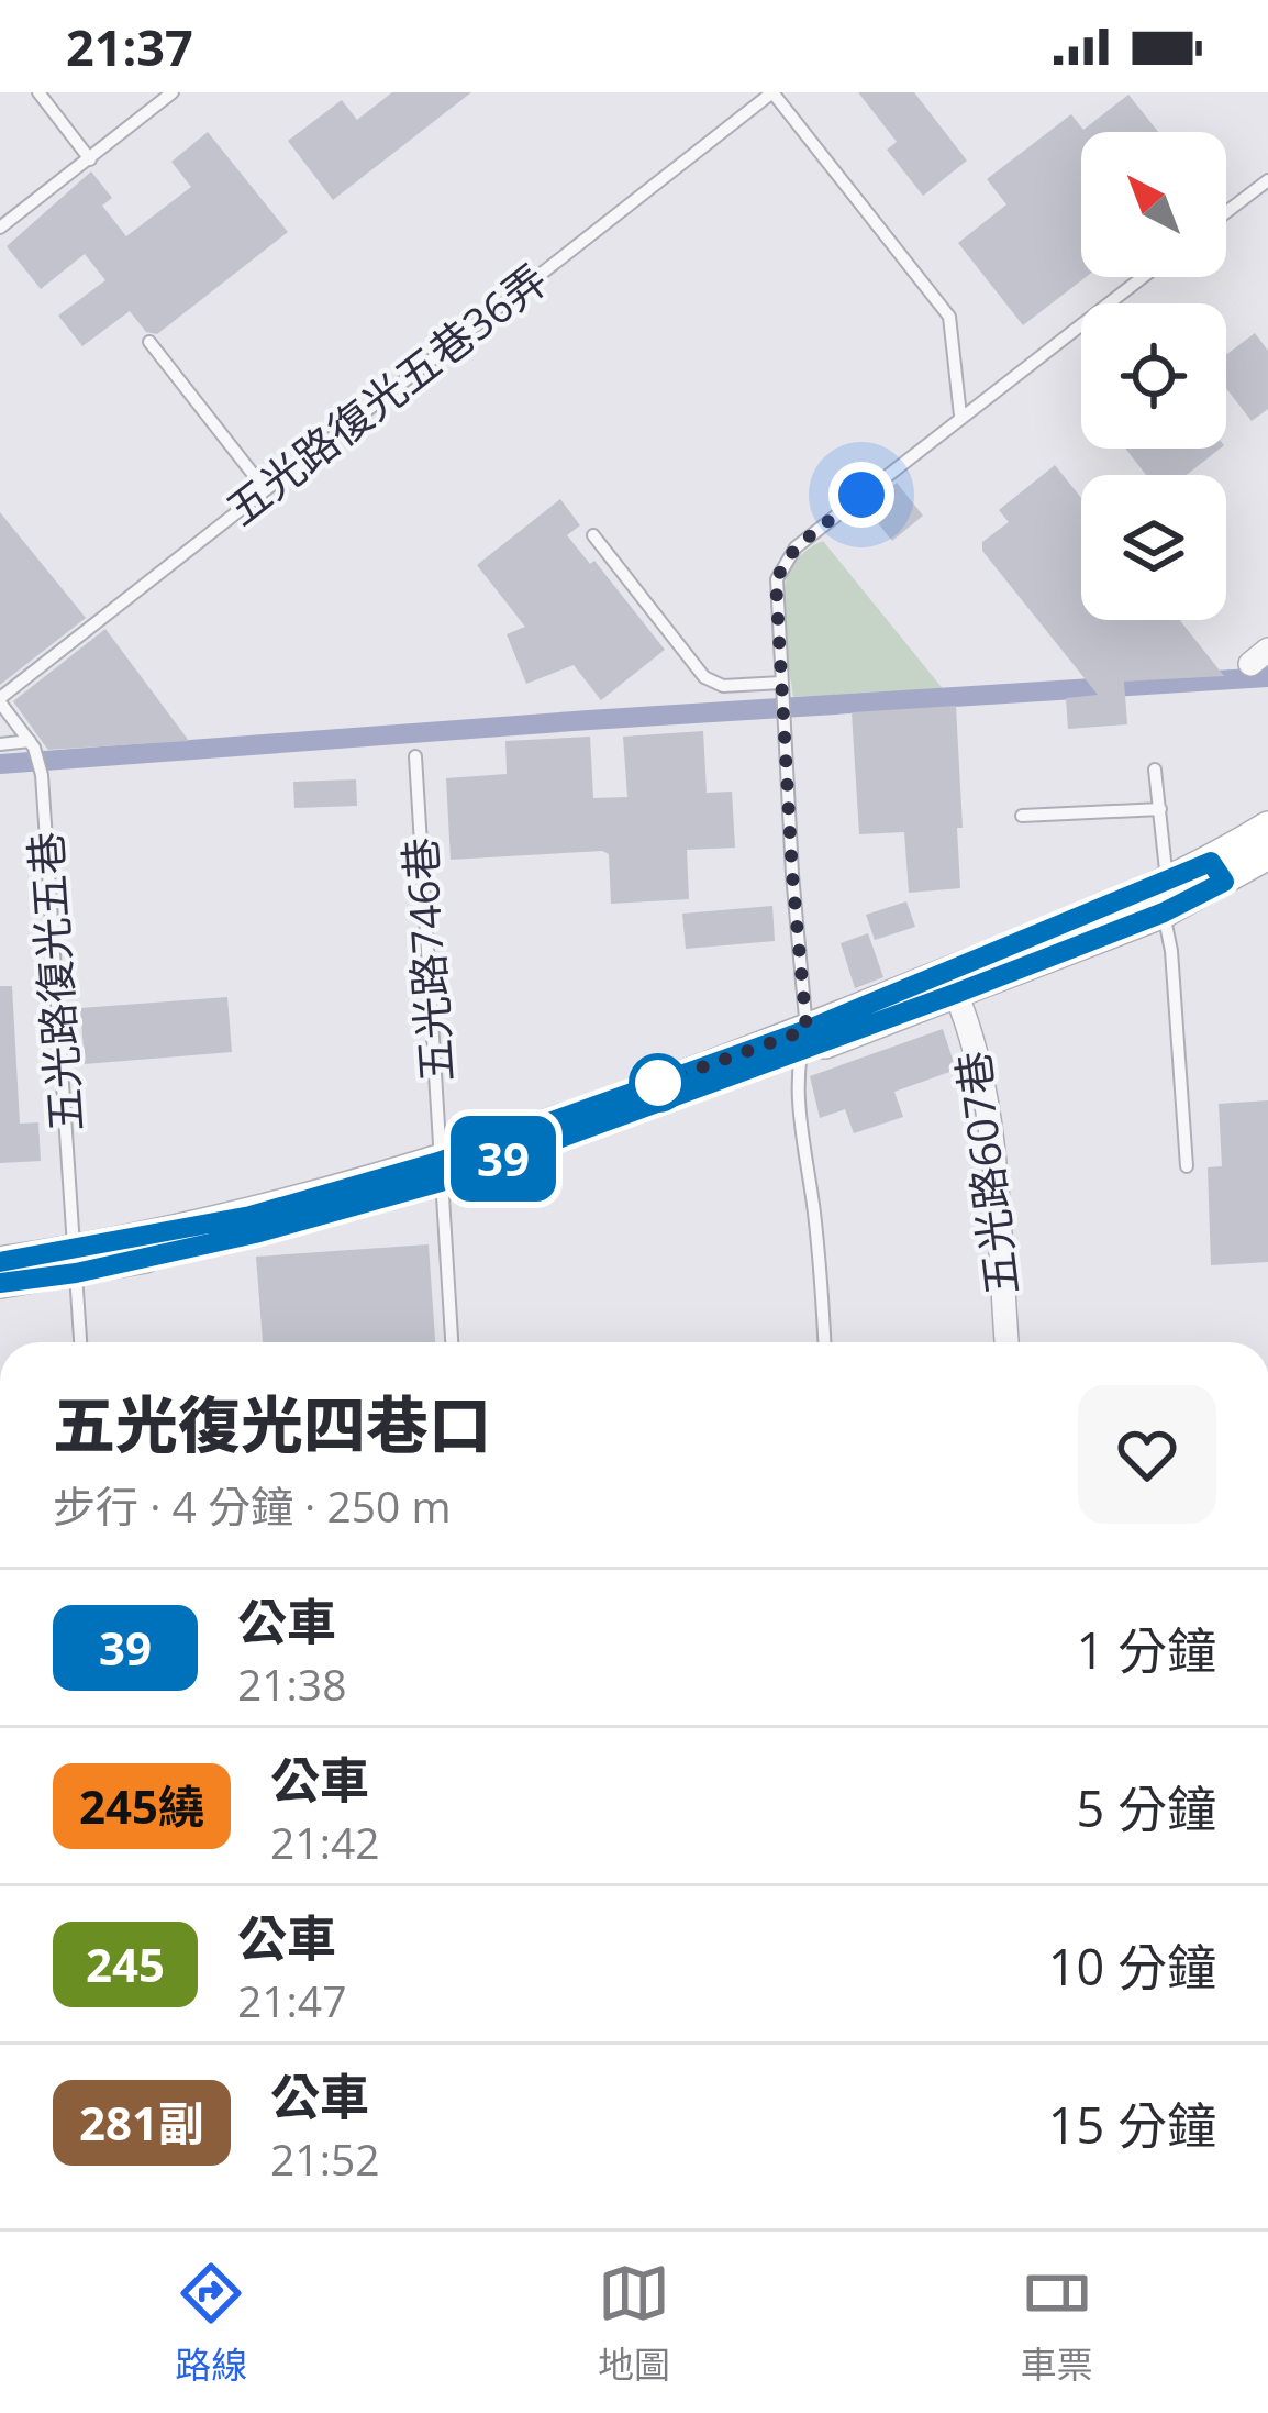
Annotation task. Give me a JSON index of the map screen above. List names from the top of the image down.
{
  "streets": {
    "street": ["五光路607巷"],
    "lane": ["五光路復光五巷36弄", "五光路746巷", "五光路復光五巷"]
  },
  "crossings": [
    ["五光路復光五巷36弄", "五光路復光五巷"]
  ],
  "lines": ["bus line 39"],
  "north": "top left",
  "page": {
    "status": "21:37",
    "on_map": "39",
    "heading": ["五光復光四巷口", "步行 · 4 分鐘 · 250 m"],
    "list": [
      {
        "mark": "39",
        "name": "公車",
        "note": "21:38",
        "value": "1 分鐘"
      },
      {
        "mark": "245繞",
        "name": "公車",
        "note": "21:42",
        "value": "5 分鐘"
      },
      {
        "mark": "245",
        "name": "公車",
        "note": "21:47",
        "value": "10 分鐘"
      },
      {
        "mark": "281副",
        "name": "公車",
        "note": "21:52",
        "value": "15 分鐘"
      }
    ],
    "tabs": ["路線", "地圖", "車票"]
  }
}
